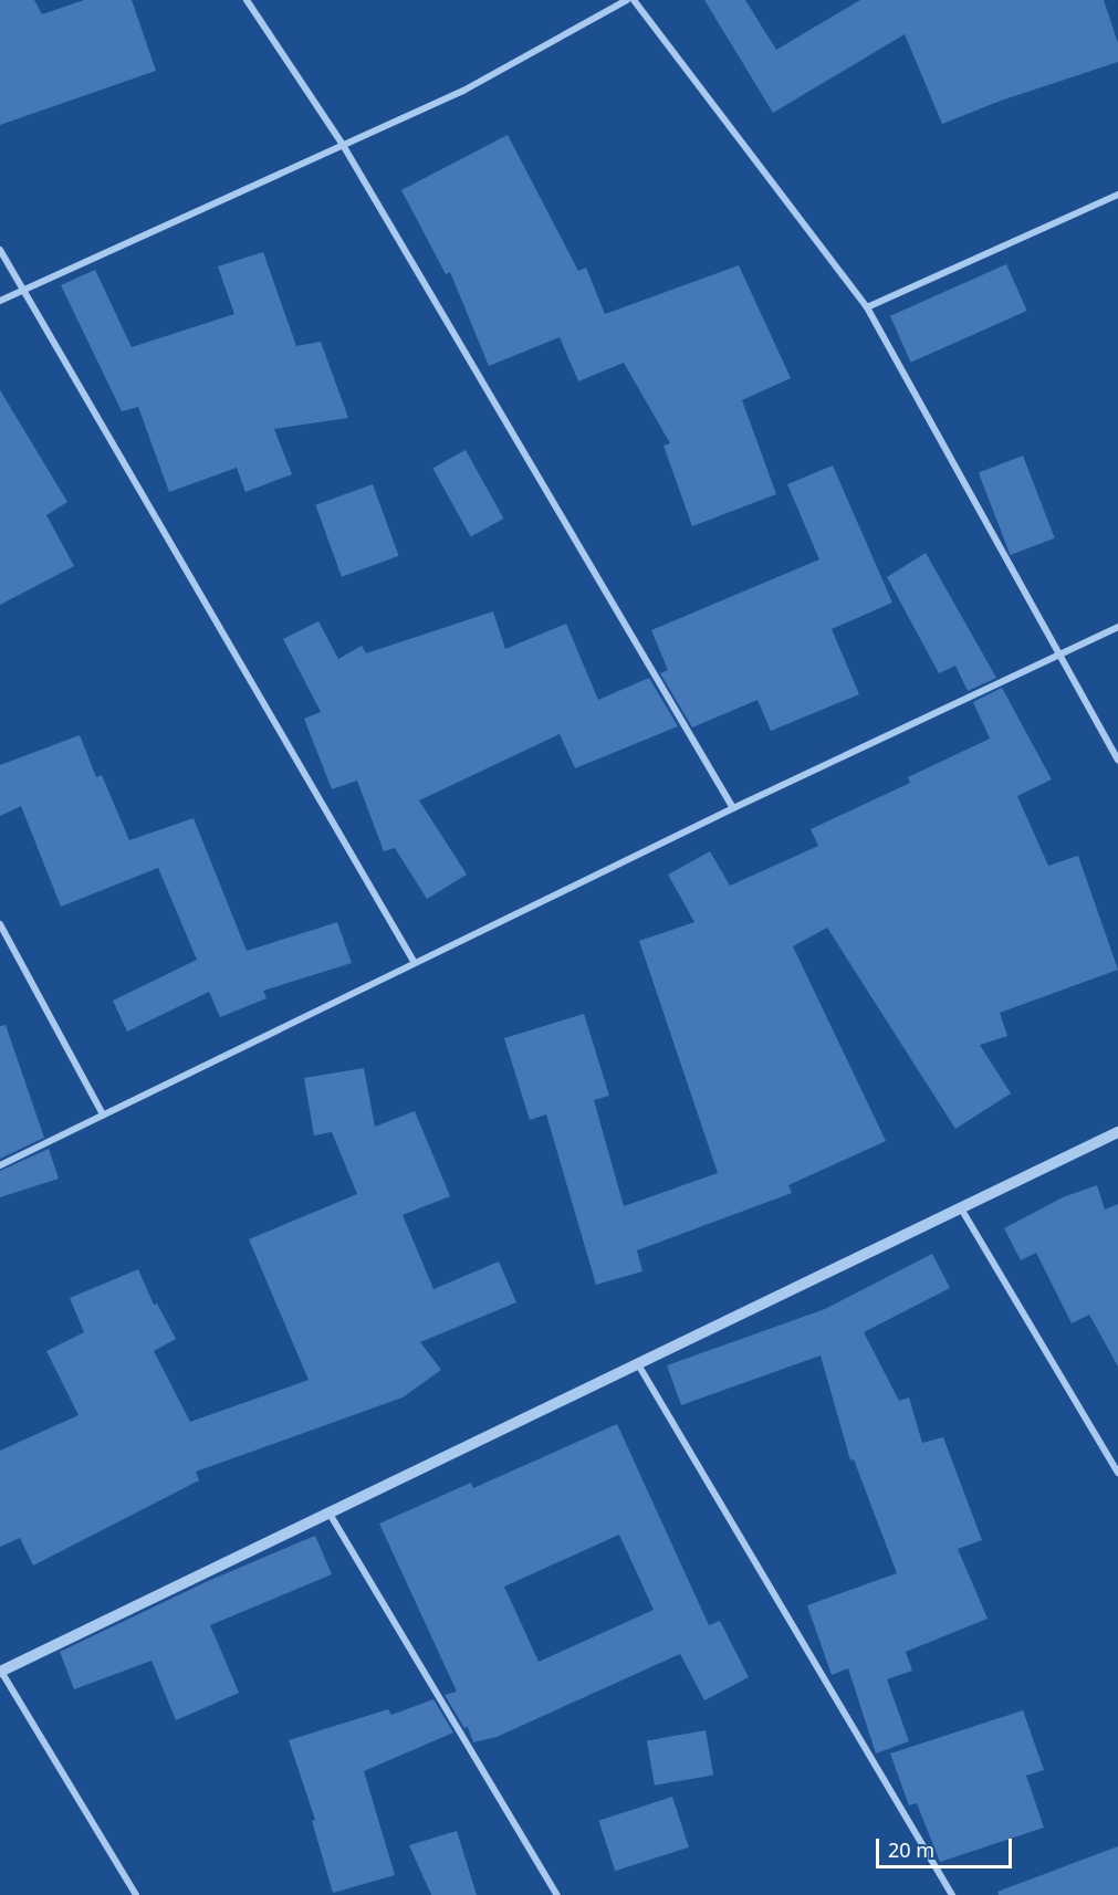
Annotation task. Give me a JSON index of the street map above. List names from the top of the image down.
{
  "scale_bar": "20 m"
}
